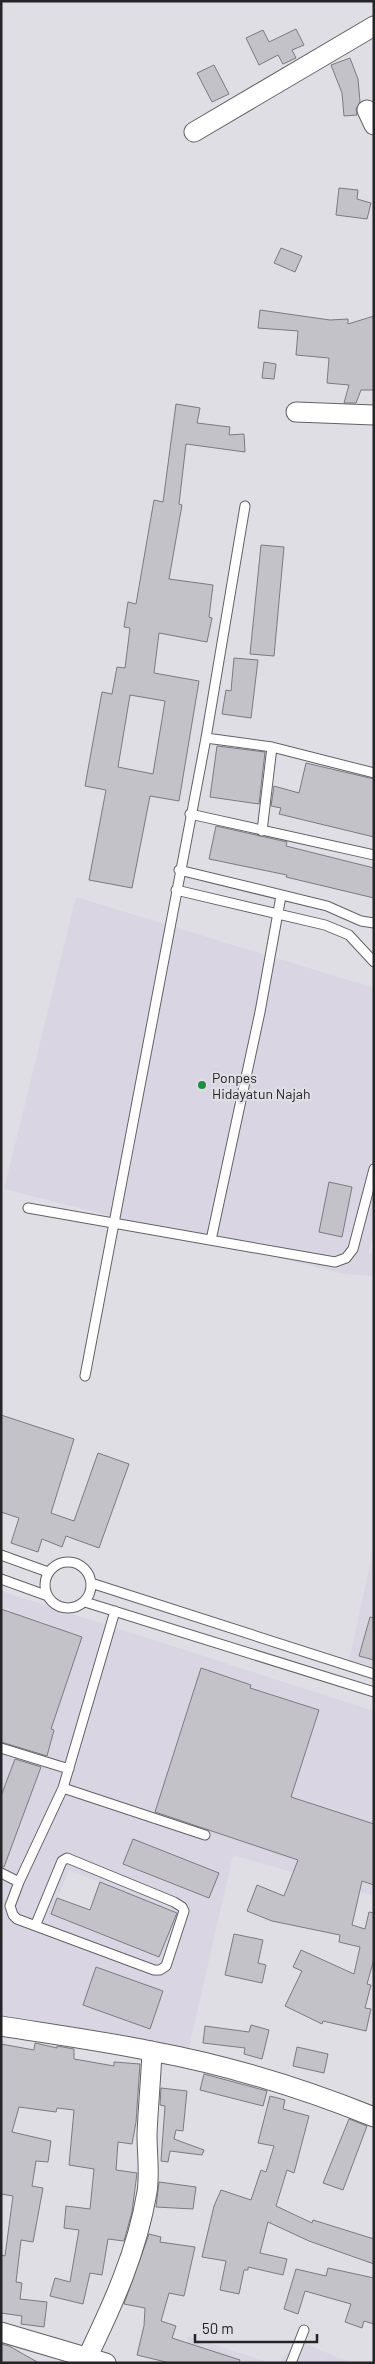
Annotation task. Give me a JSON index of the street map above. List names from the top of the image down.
{
  "places": ["Ponpes Hidayatun Najah"],
  "scale_bar": "50 m"
}
